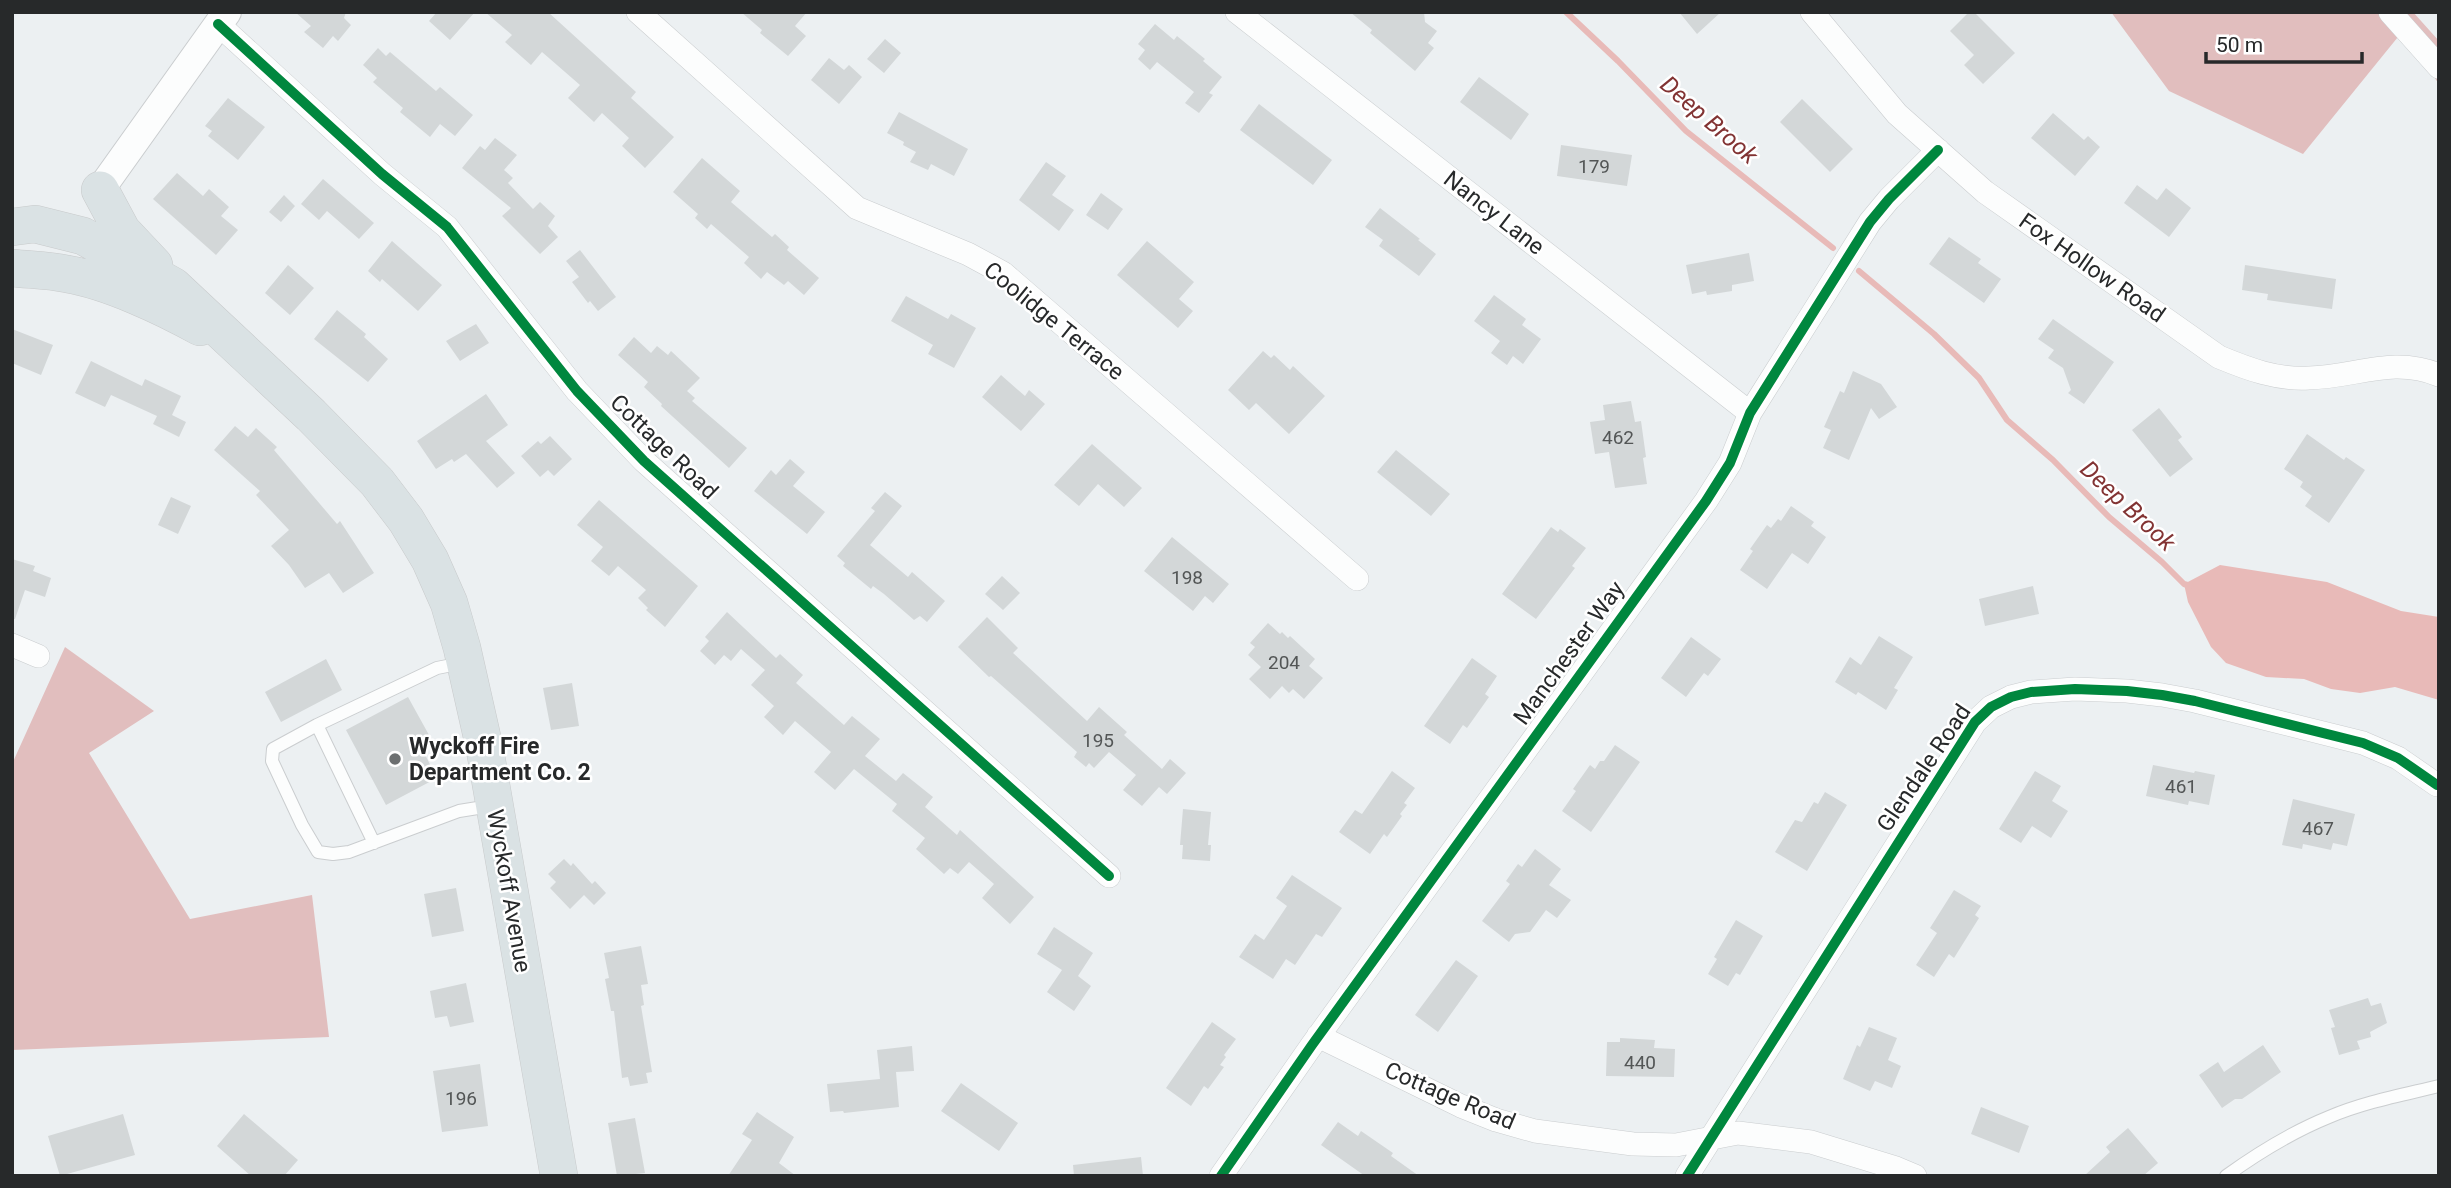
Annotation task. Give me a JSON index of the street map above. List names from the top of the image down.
{
  "streets": {
    "main road": ["Wyckoff Avenue"],
    "street": [
      "Nancy Lane",
      "Fox Hollow Road",
      "Coolidge Terrace",
      "Cottage Road",
      "Manchester Way",
      "Glendale Road"
    ]
  },
  "crossings": [
    ["Nancy Lane", "Manchester Way"],
    ["Fox Hollow Road", "Manchester Way"],
    ["Cottage Road", "Manchester Way"],
    ["Cottage Road", "Glendale Road"]
  ],
  "water": ["Deep Brook"],
  "places": ["Wyckoff Fire Department Co. 2"],
  "house_numbers": [
    "179",
    "462",
    "198",
    "204",
    "195",
    "461",
    "467",
    "440",
    "196"
  ],
  "scale_bar": "50 m"
}
